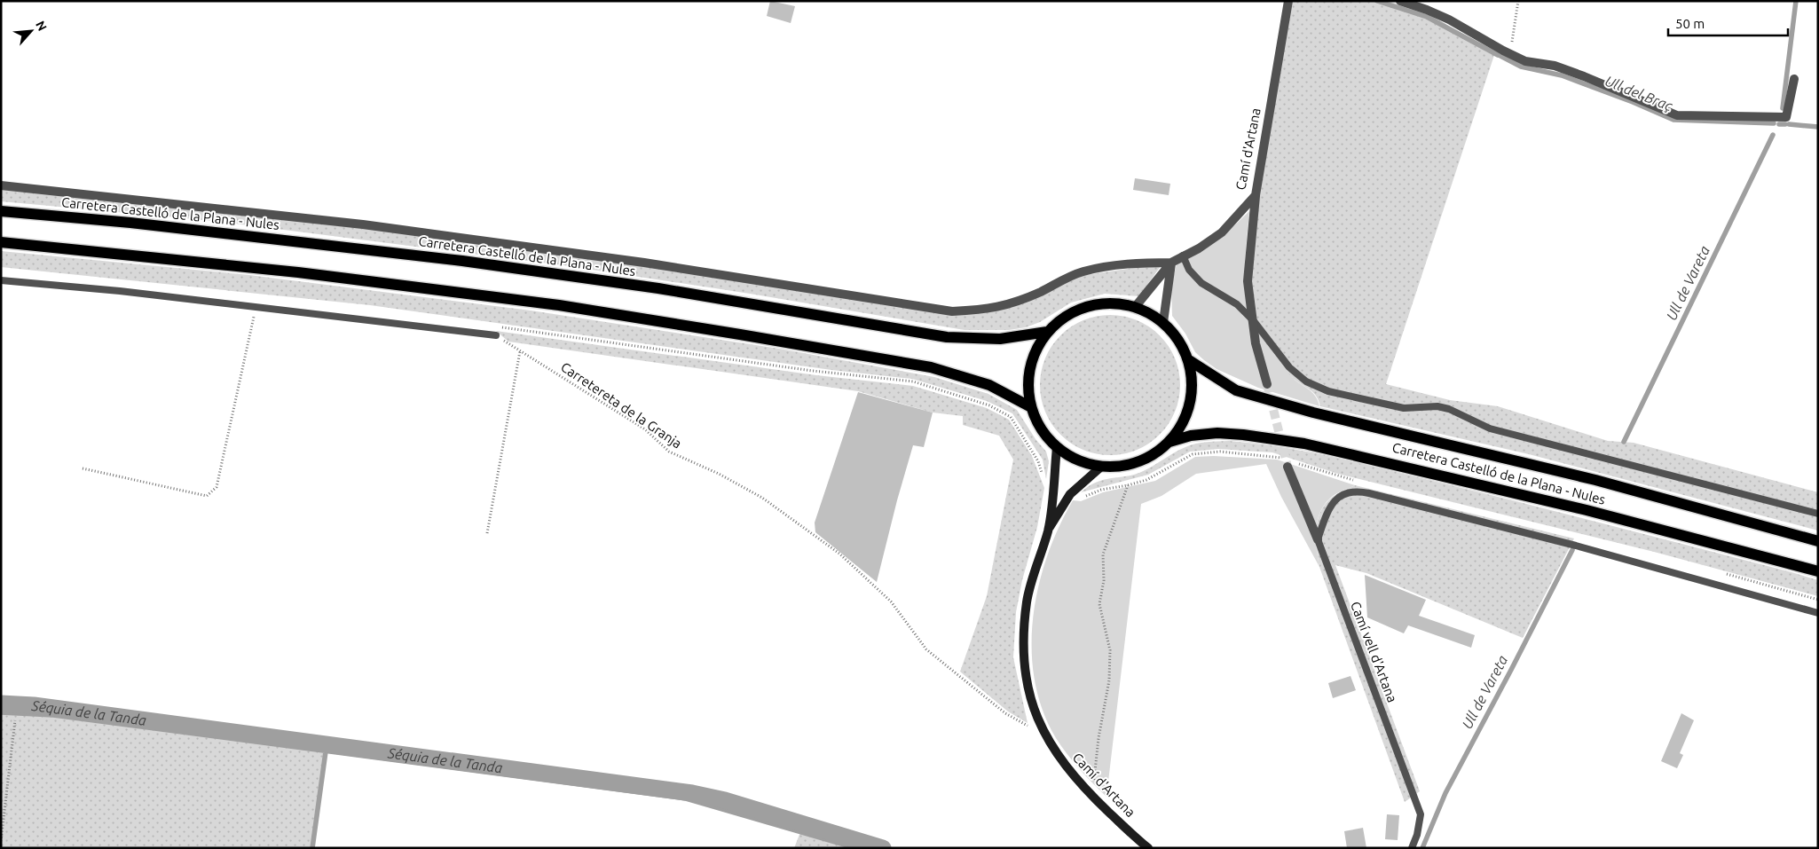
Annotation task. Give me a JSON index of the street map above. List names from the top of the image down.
{
  "streets": {
    "main road": ["Carretera Castelló de la Plana - Nules"],
    "street": ["Camí d'Artana", "Camí vell d'Artana"],
    "path": ["Carretereta de la Granja"]
  },
  "crossings": [
    ["Camí d'Artana", "Carretereta de la Granja"]
  ],
  "water": ["Ull del Braç", "Ull de Vareta", "Séquia de la Tanda"],
  "scale_bar": "50 m",
  "north": "top right"
}
